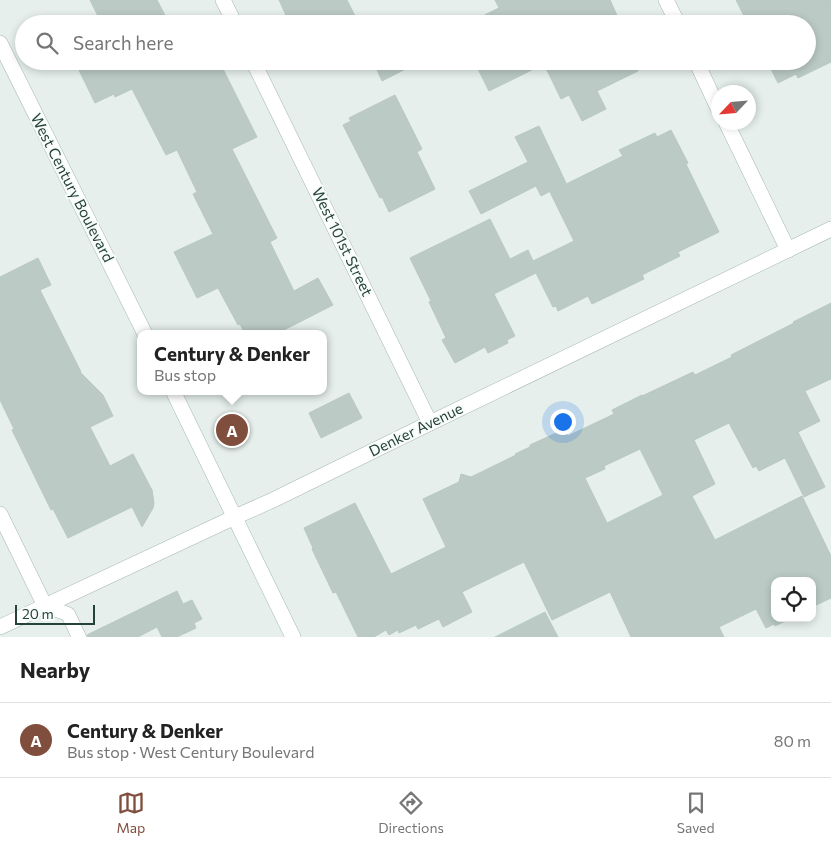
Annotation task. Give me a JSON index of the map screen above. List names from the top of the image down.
{
  "streets": {
    "street": ["West Century Boulevard", "West 101st Street", "Denker Avenue"]
  },
  "crossings": [
    ["West 101st Street", "Denker Avenue"]
  ],
  "scale_bar": "20 m",
  "north": "bottom left",
  "page": {
    "search": "Search here",
    "popup": ["Century & Denker", "Bus stop"],
    "pins": "A",
    "scale": "20 m",
    "heading": "Nearby",
    "list": [
      {
        "mark": "A",
        "name": "Century & Denker",
        "note": "Bus stop · West Century Boulevard",
        "value": "80 m"
      }
    ],
    "nav": ["Map", "Directions", "Saved"]
  }
}
